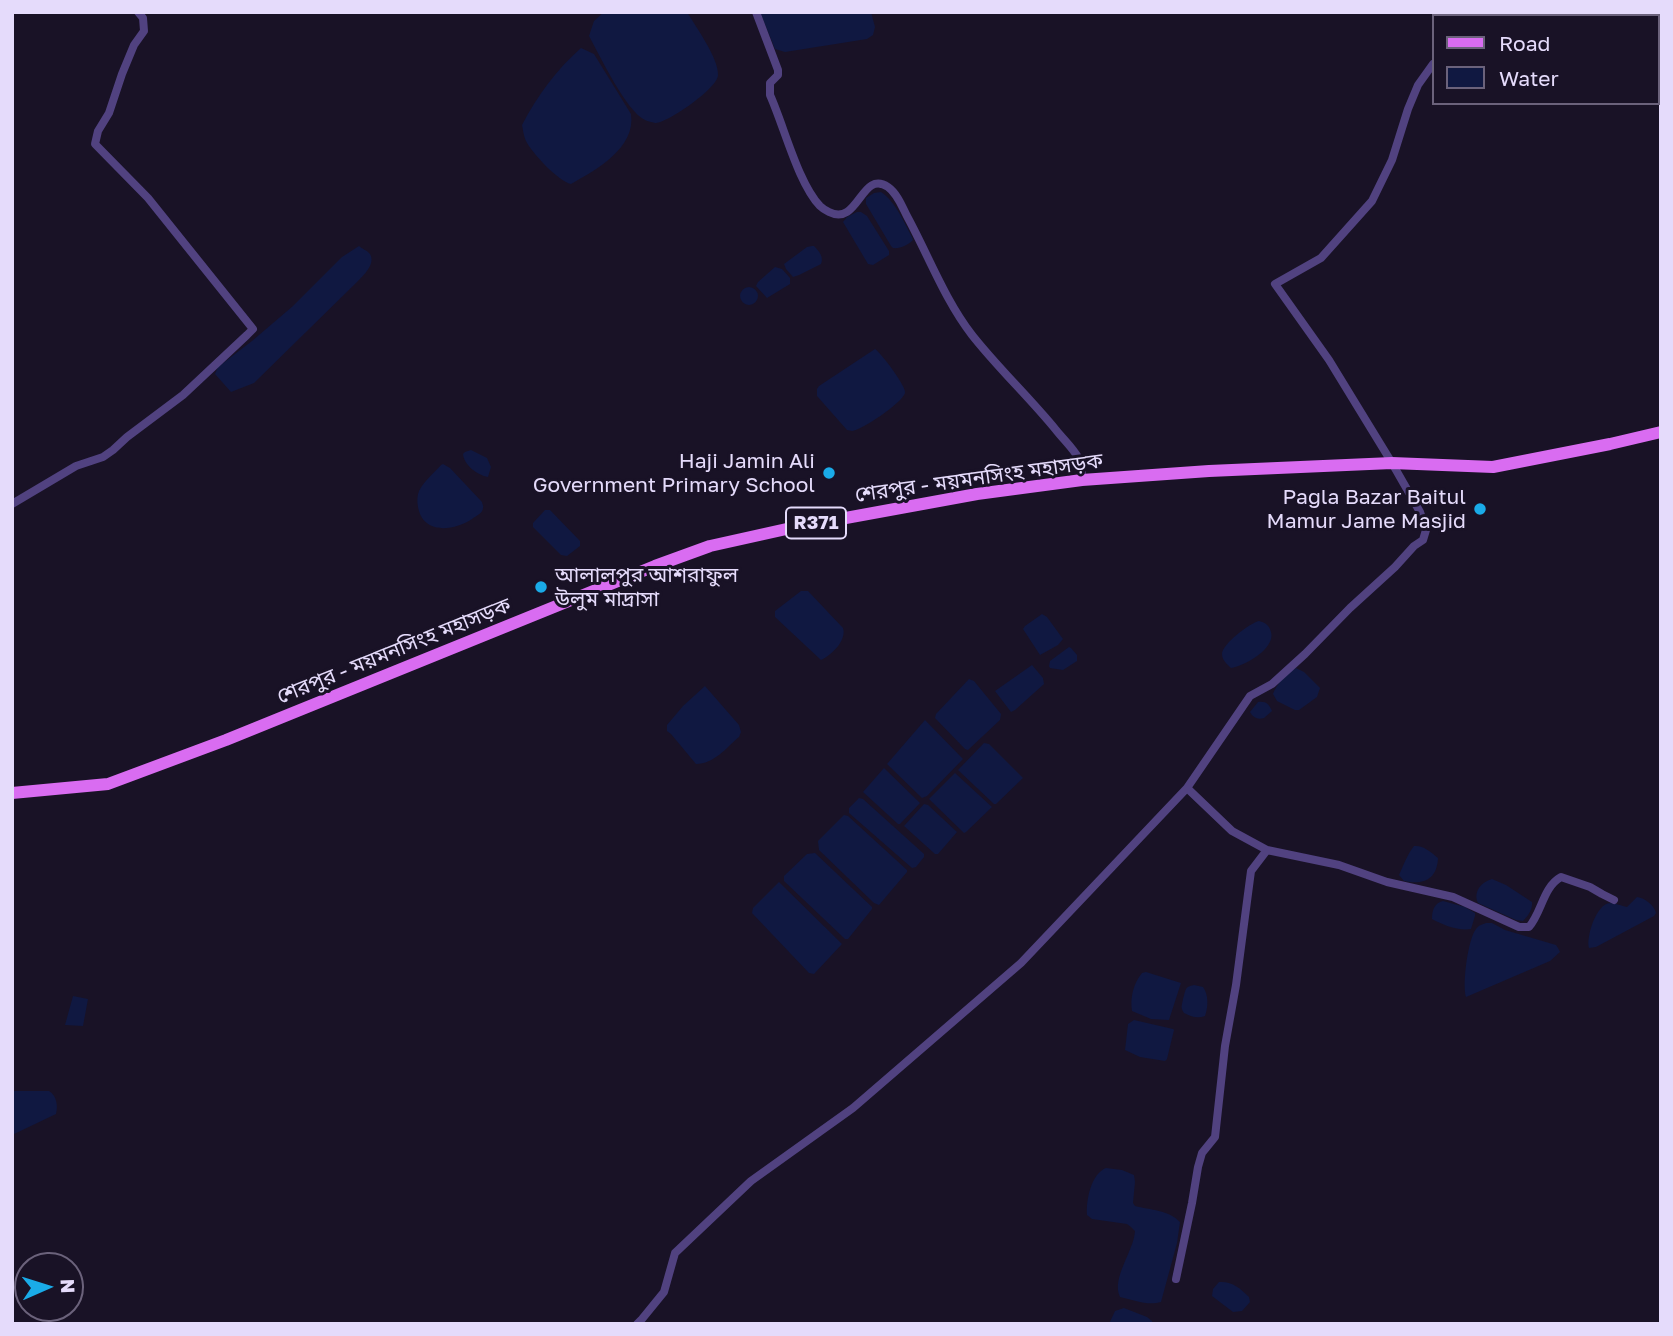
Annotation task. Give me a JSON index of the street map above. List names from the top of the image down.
{
  "streets": {
    "main road": ["শেরপুর - ময়মনসিংহ মহাসড়ক", "R371"]
  },
  "places": ["Haji Jamin Ali Government Primary School", "Pagla Bazar Baitul Mamur Jame Masjid", "আলালপুর আশরাফুল উলুম মাদ্রাসা"],
  "legend": ["Road", "Water"],
  "north": "right"
}
